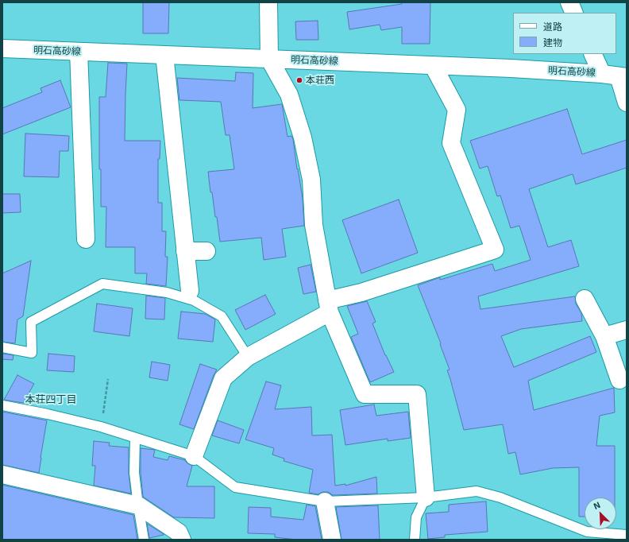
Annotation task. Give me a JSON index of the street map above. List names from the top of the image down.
{
  "streets": {
    "street": ["明石高砂線"]
  },
  "districts": ["本荘四丁目"],
  "places": ["本荘西"],
  "legend": ["道路", "建物"],
  "north": "top left"
}
